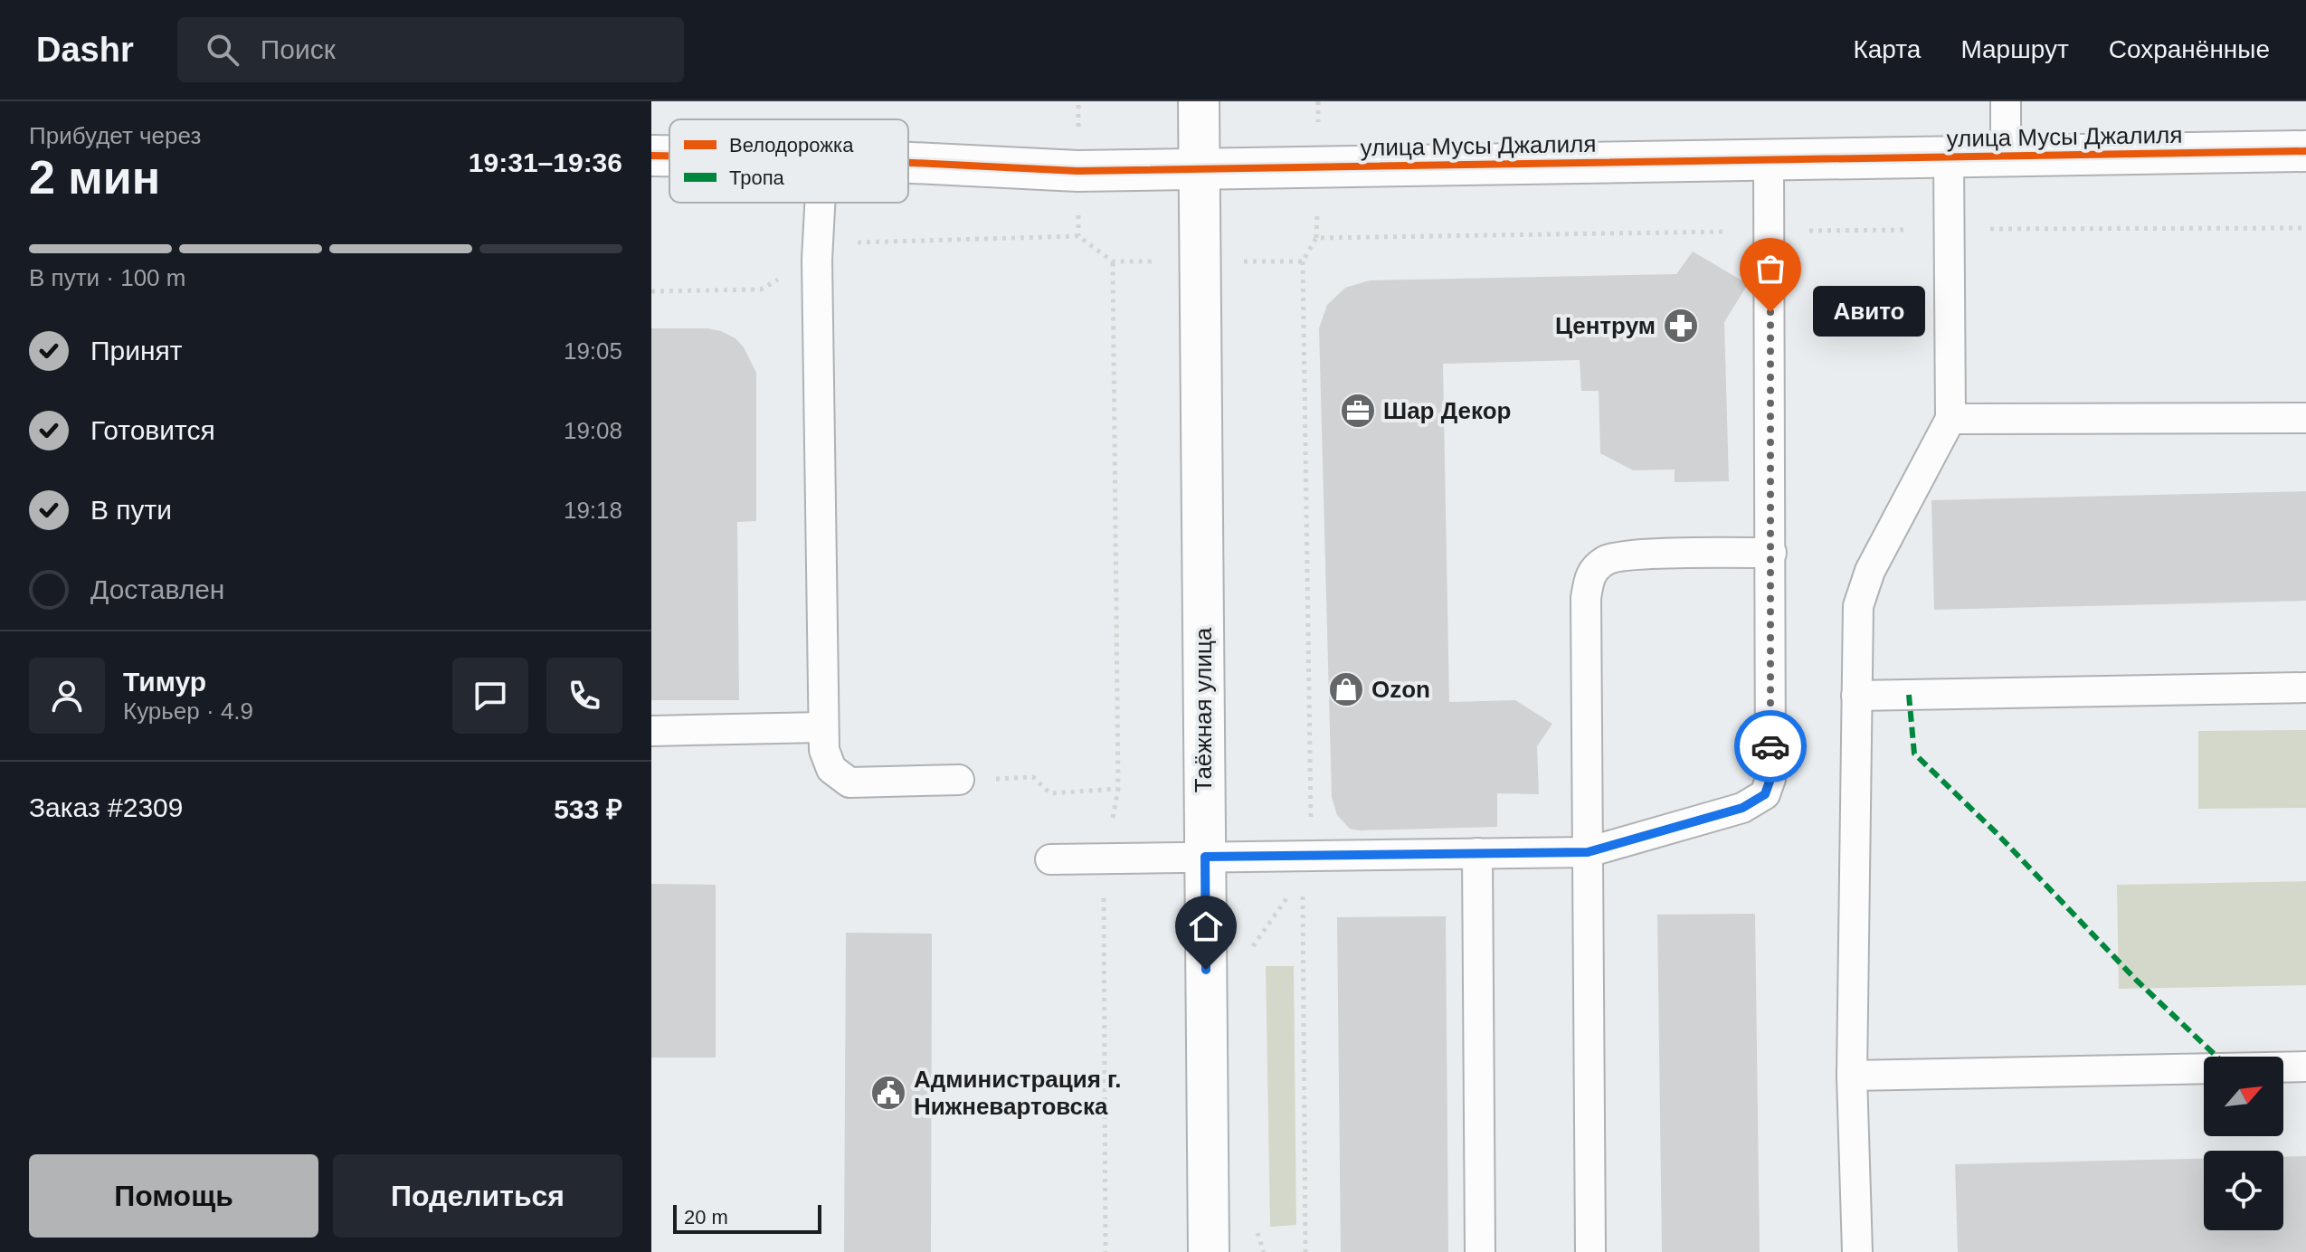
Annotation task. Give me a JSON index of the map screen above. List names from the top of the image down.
{
  "streets": {
    "street": ["улица Мусы Джалиля", "Таёжная улица"]
  },
  "crossings": [
    ["улица Мусы Джалиля", "Таёжная улица"]
  ],
  "places": {
    "other": ["Авито"],
    "pharmacy": ["Центрум"],
    "office": ["Шар Декор"],
    "shop": ["Ozon"],
    "public building": ["Администрация г. Нижневартовска"]
  },
  "legend": ["Велодорожка", "Тропа"],
  "scale_bar": "20 m",
  "north": "top right",
  "page": {
    "header": "Dashr",
    "search": "Поиск",
    "nav": ["Карта", "Маршрут", "Сохранённые"],
    "heading": ["2 мин", "Прибудет через", "19:31–19:36"],
    "panel": [
      "Тимур",
      "Курьер · 4.9",
      "Заказ #2309",
      "533 ₽"
    ],
    "bar": "В пути · 100 m",
    "bubble": "Авито",
    "list": [
      ["Принят", "19:05"],
      ["Готовится", "19:08"],
      ["В пути", "19:18"],
      "Доставлен"
    ],
    "buttons": ["Помощь", "Поделиться"],
    "scale": "20 m"
  }
}
